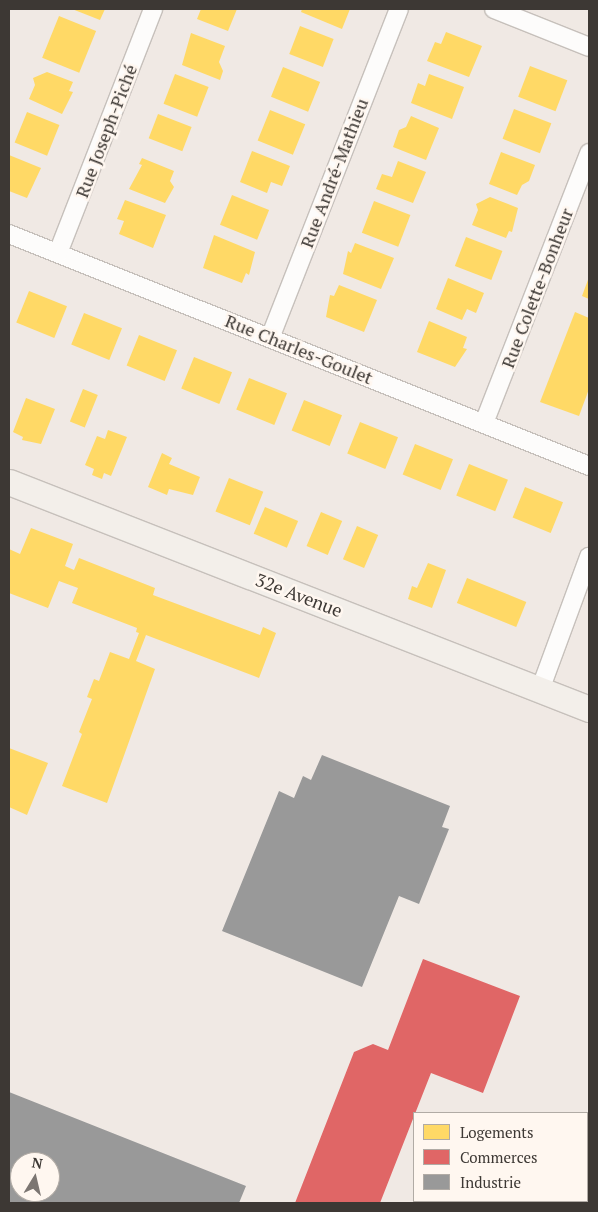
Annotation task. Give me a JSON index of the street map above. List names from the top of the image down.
{
  "streets": {
    "street": [
      "Rue Joseph-Piché",
      "Rue André-Mathieu",
      "Rue Colette-Bonheur",
      "Rue Charles-Goulet",
      "32e Avenue"
    ]
  },
  "crossings": [
    ["Rue Joseph-Piché", "Rue Charles-Goulet"],
    ["Rue André-Mathieu", "Rue Charles-Goulet"],
    ["Rue Colette-Bonheur", "Rue Charles-Goulet"]
  ],
  "legend": ["Logements", "Commerces", "Industrie"],
  "north": "top"
}
